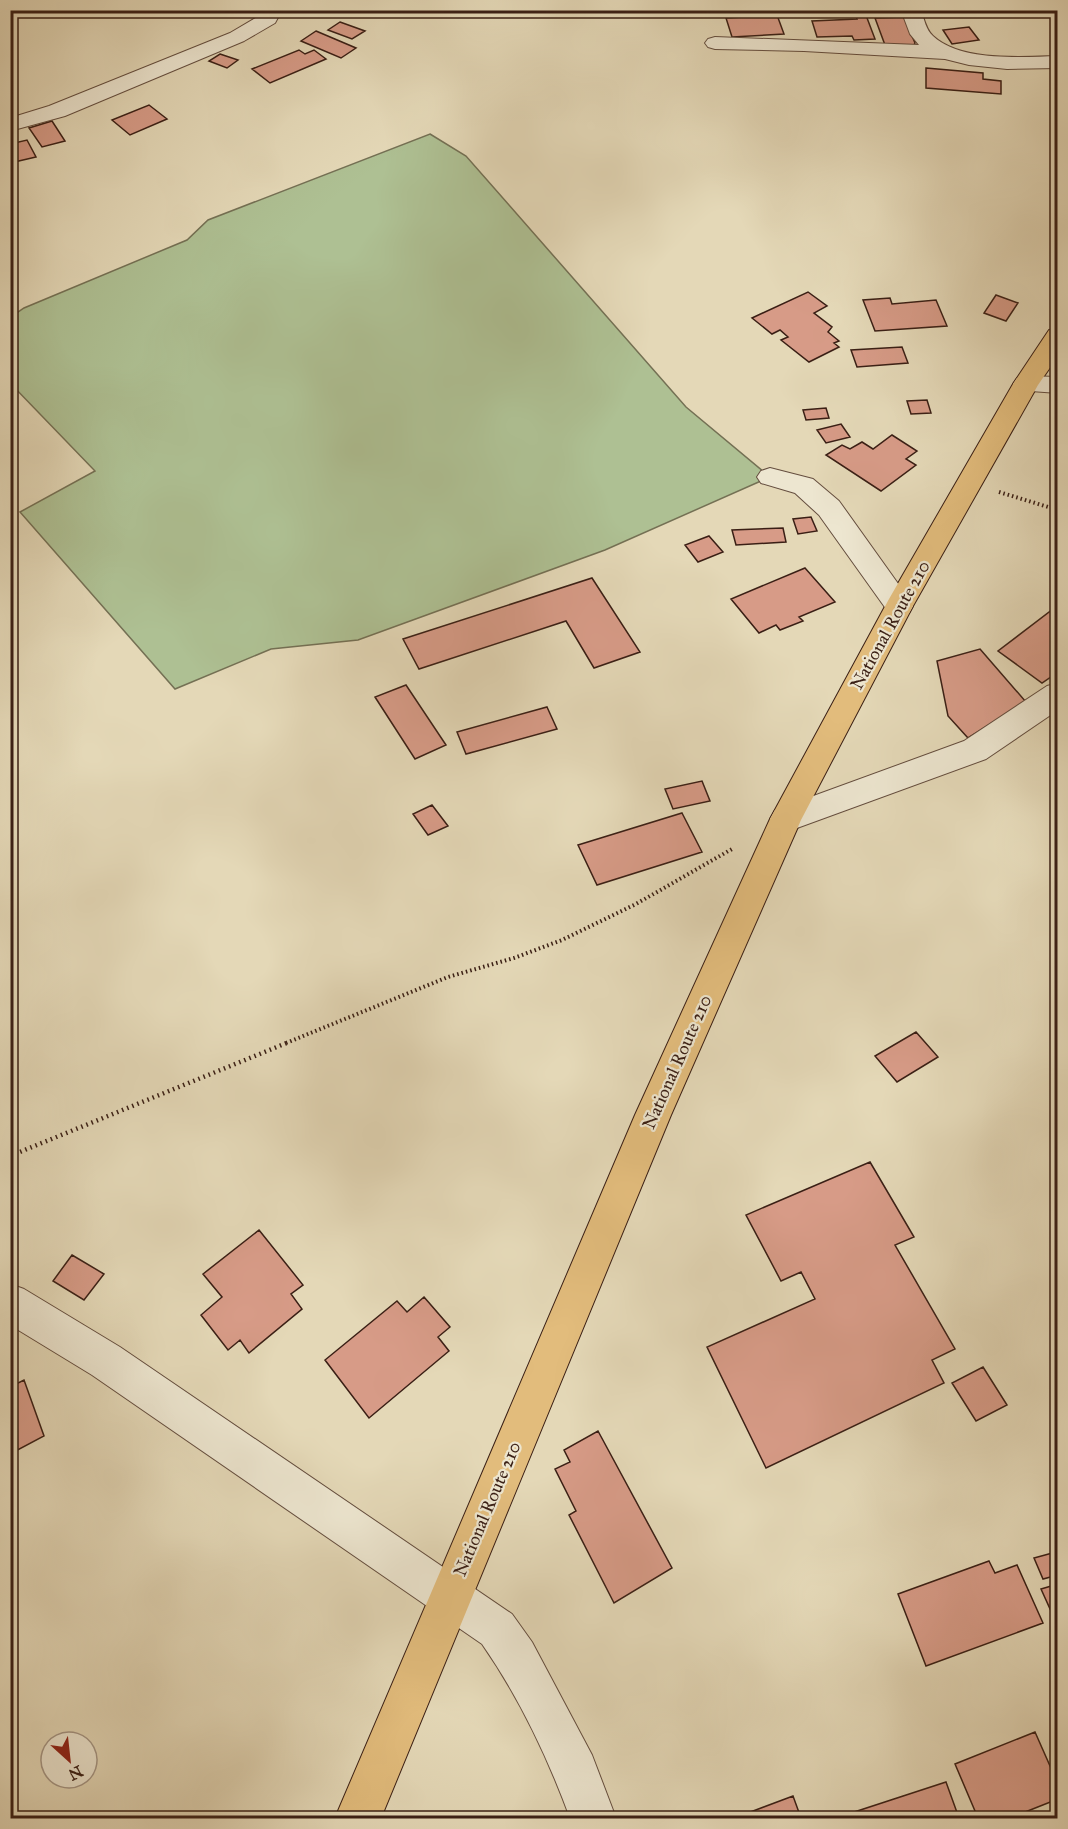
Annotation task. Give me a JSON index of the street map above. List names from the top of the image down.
{
  "streets": {
    "highway": ["National Route 210"]
  },
  "north": "bottom right"
}
